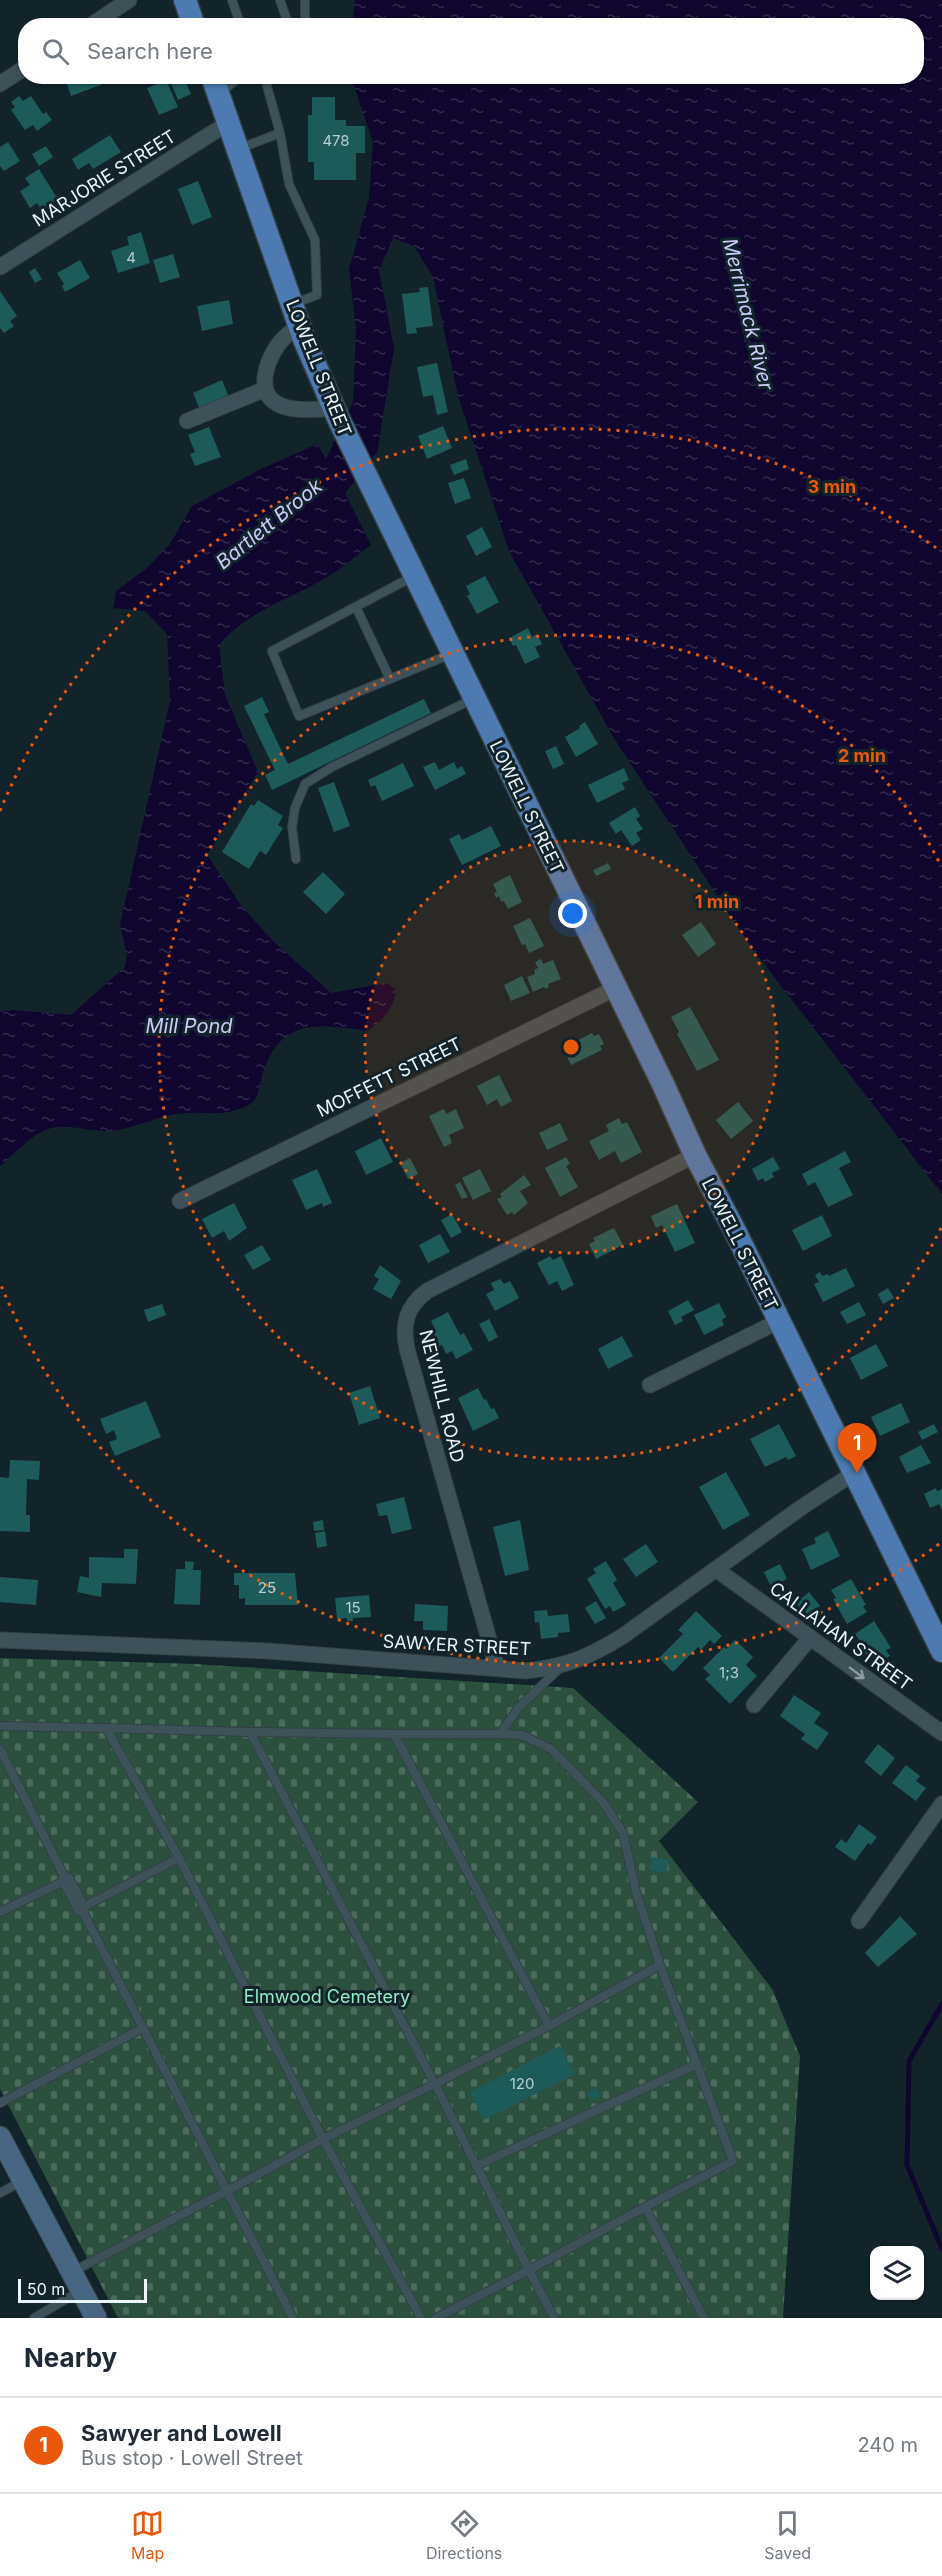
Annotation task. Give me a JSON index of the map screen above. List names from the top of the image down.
{
  "streets": {
    "main road": ["LOWELL STREET"],
    "street": [
      "MARJORIE STREET",
      "MOFFETT STREET",
      "NEWHILL ROAD",
      "CALLAHAN STREET",
      "SAWYER STREET"
    ]
  },
  "crossings": [
    ["MARJORIE STREET", "LOWELL STREET"],
    ["LOWELL STREET", "MOFFETT STREET"],
    ["LOWELL STREET", "NEWHILL ROAD"],
    ["LOWELL STREET", "SAWYER STREET"],
    ["NEWHILL ROAD", "SAWYER STREET"],
    ["CALLAHAN STREET", "SAWYER STREET"]
  ],
  "one_way": ["CALLAHAN STREET"],
  "water": ["Merrimack River", "Bartlett Brook", "Mill Pond"],
  "parks": ["Elmwood Cemetery"],
  "house_numbers": [
    "478",
    "4",
    "25",
    "15",
    "1;3",
    "120"
  ],
  "scale_bar": "50 m",
  "page": {
    "search": "Search here",
    "pins": "1",
    "scale": "50 m",
    "heading": "Nearby",
    "list": [
      {
        "mark": "1",
        "name": "Sawyer and Lowell",
        "note": "Bus stop · Lowell Street",
        "value": "240 m"
      }
    ],
    "nav": ["Map", "Directions", "Saved"]
  },
  "rings": ["3 min", "2 min", "1 min"]
}
